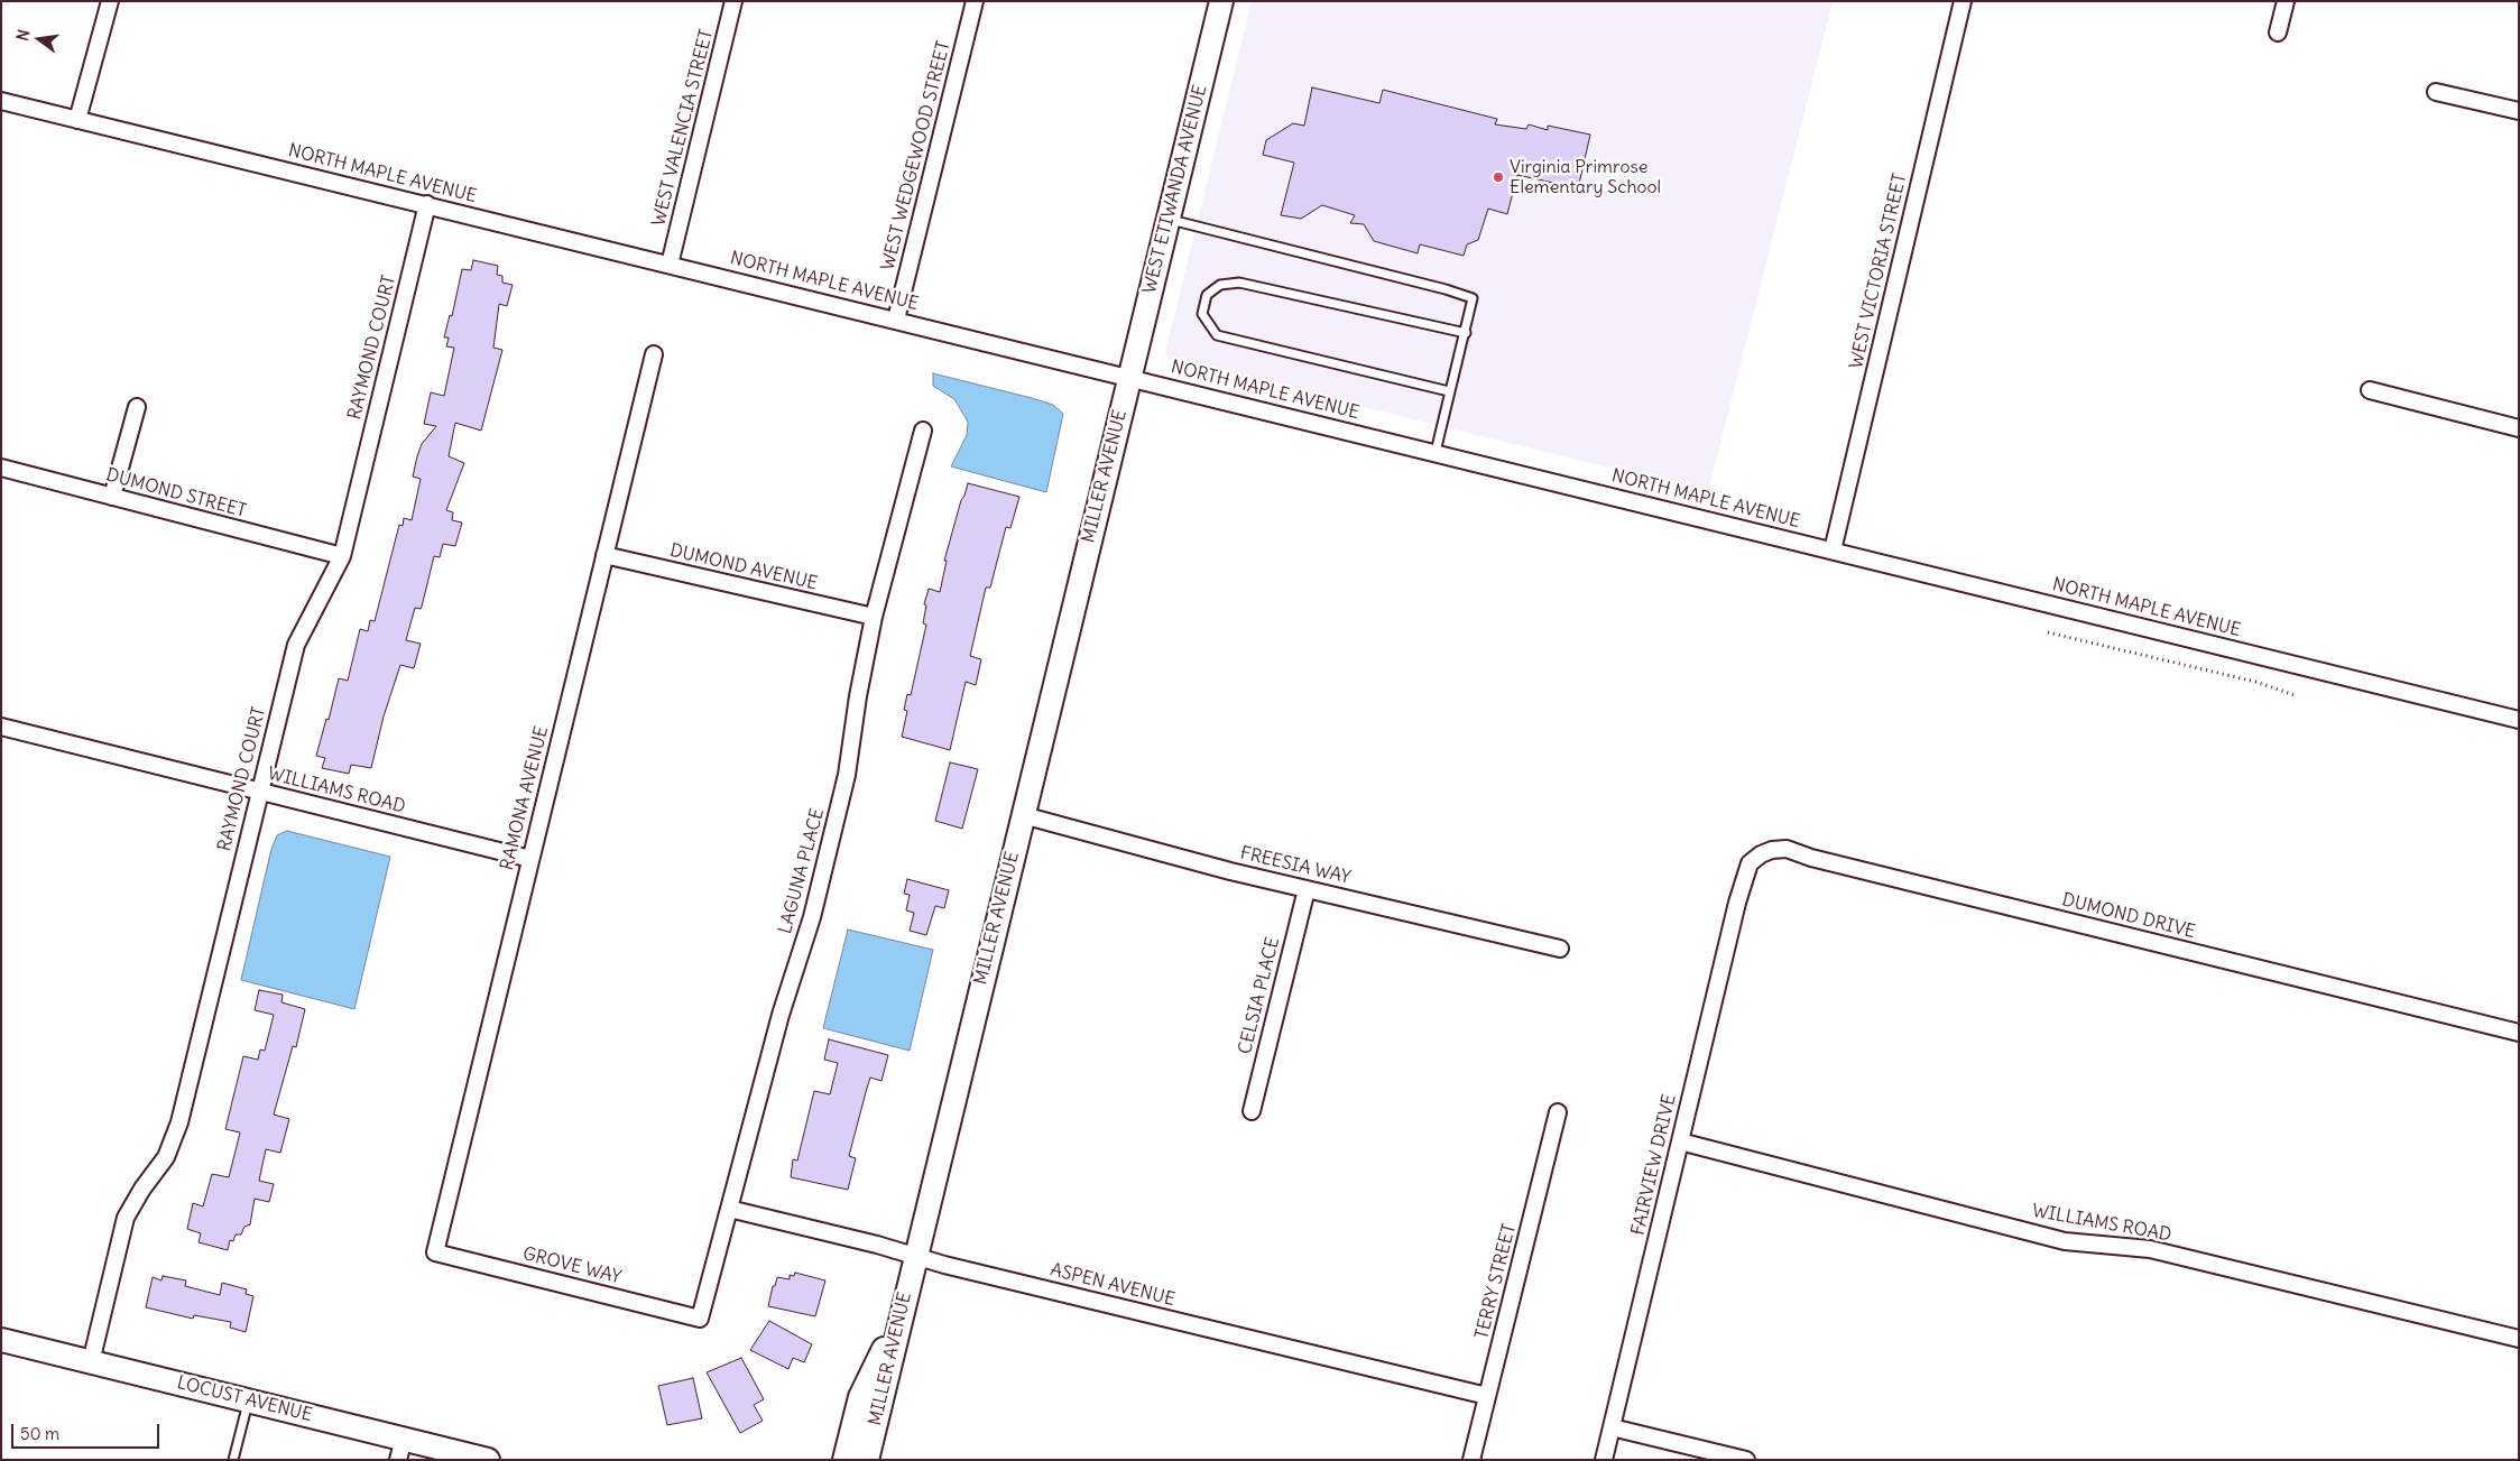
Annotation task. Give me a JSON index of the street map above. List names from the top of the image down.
{
  "streets": {
    "street": [
      "WEST VALENCIA STREET",
      "WEST WEDGEWOOD STREET",
      "NORTH MAPLE AVENUE",
      "WEST ETIWANDA AVENUE",
      "WEST VICTORIA STREET",
      "RAYMOND COURT",
      "MILLER AVENUE",
      "DUMOND STREET",
      "DUMOND AVENUE",
      "WILLIAMS ROAD",
      "RAMONA AVENUE",
      "FREESIA WAY",
      "LAGUNA PLACE",
      "DUMOND DRIVE",
      "CELSIA PLACE",
      "FAIRVIEW DRIVE",
      "GROVE WAY",
      "TERRY STREET",
      "ASPEN AVENUE",
      "LOCUST AVENUE"
    ]
  },
  "crossings": [
    ["WEST VALENCIA STREET", "NORTH MAPLE AVENUE"],
    ["WEST WEDGEWOOD STREET", "NORTH MAPLE AVENUE"],
    ["NORTH MAPLE AVENUE", "WEST ETIWANDA AVENUE"],
    ["NORTH MAPLE AVENUE", "WEST VICTORIA STREET"],
    ["NORTH MAPLE AVENUE", "RAYMOND COURT"],
    ["NORTH MAPLE AVENUE", "MILLER AVENUE"],
    ["WEST ETIWANDA AVENUE", "MILLER AVENUE"],
    ["RAYMOND COURT", "DUMOND STREET"],
    ["RAYMOND COURT", "WILLIAMS ROAD"],
    ["RAYMOND COURT", "LOCUST AVENUE"],
    ["MILLER AVENUE", "FREESIA WAY"],
    ["MILLER AVENUE", "ASPEN AVENUE"],
    ["DUMOND AVENUE", "RAMONA AVENUE"],
    ["DUMOND AVENUE", "LAGUNA PLACE"],
    ["WILLIAMS ROAD", "RAMONA AVENUE"],
    ["WILLIAMS ROAD", "FAIRVIEW DRIVE"],
    ["RAMONA AVENUE", "GROVE WAY"],
    ["FREESIA WAY", "CELSIA PLACE"],
    ["LAGUNA PLACE", "GROVE WAY"],
    ["LAGUNA PLACE", "ASPEN AVENUE"],
    ["DUMOND DRIVE", "FAIRVIEW DRIVE"],
    ["TERRY STREET", "ASPEN AVENUE"]
  ],
  "places": ["Virginia Primrose Elementary School"],
  "scale_bar": "50 m",
  "north": "left"
}
